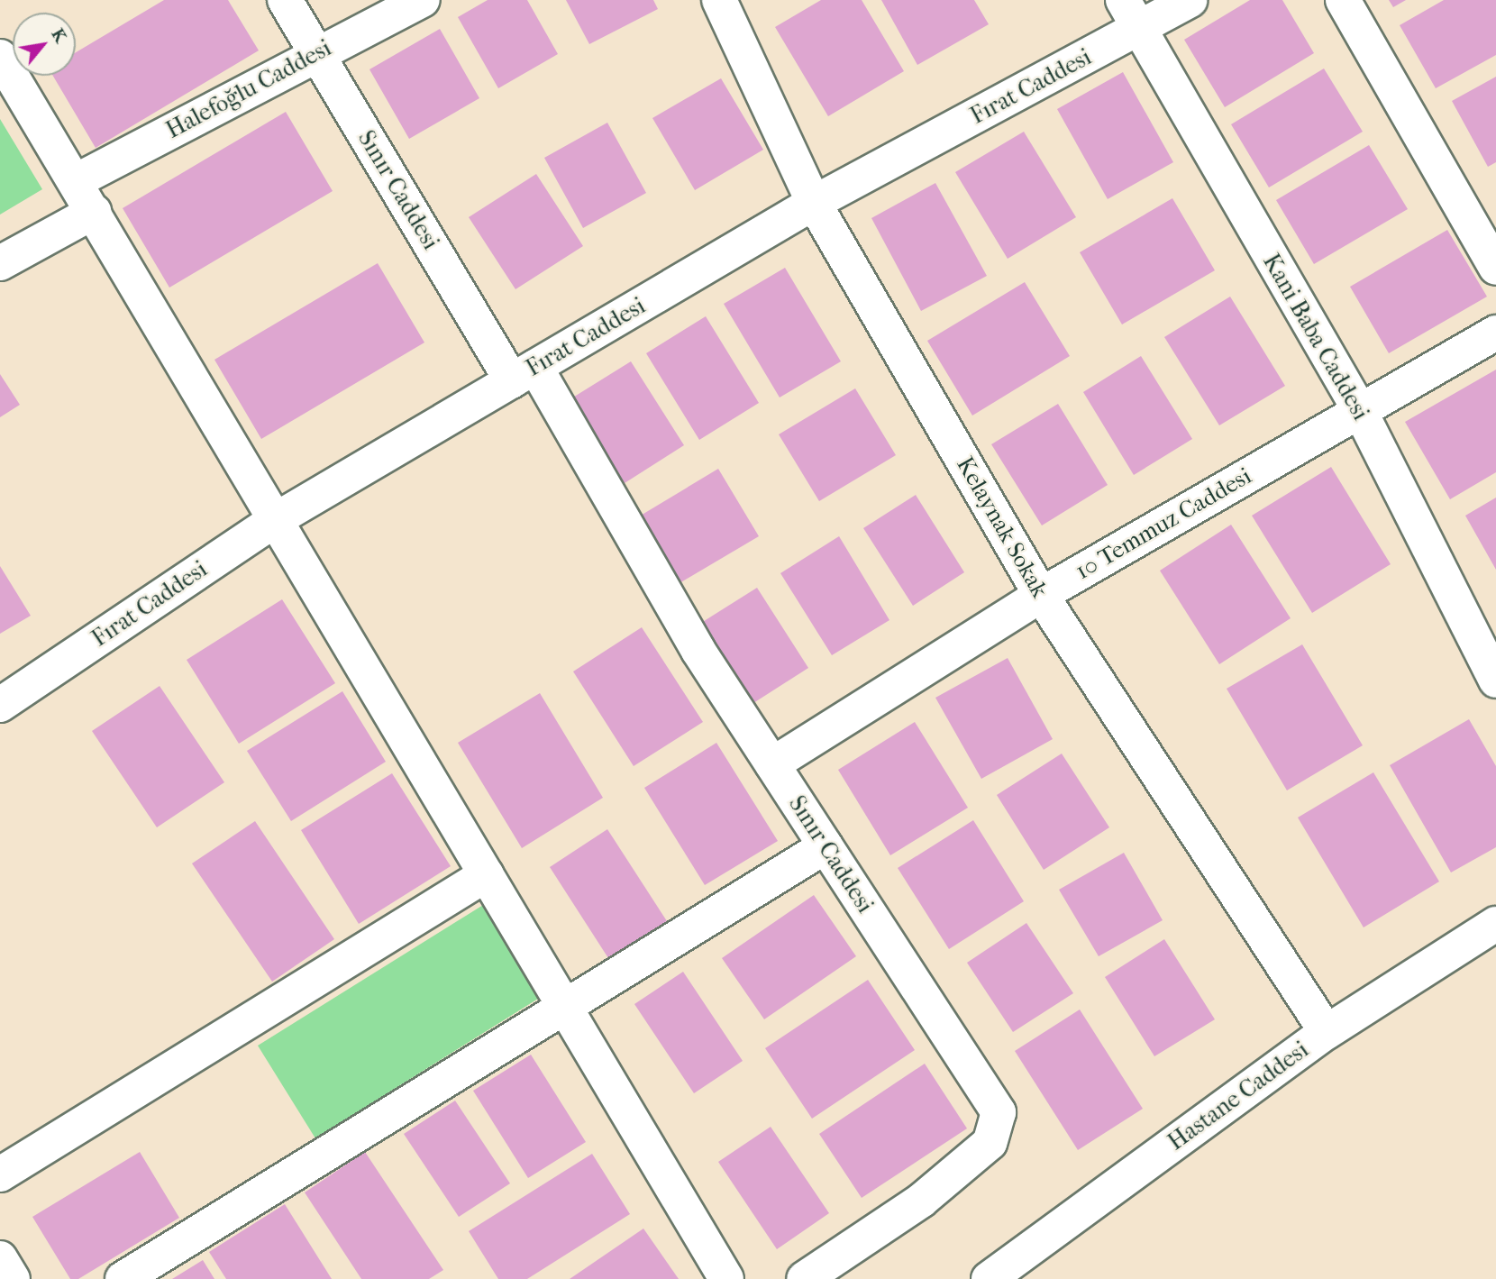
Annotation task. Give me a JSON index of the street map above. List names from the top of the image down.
{
  "streets": {
    "street": [
      "Fırat Caddesi",
      "Halefoğlu Caddesi",
      "Sınır Caddesi",
      "Kani Baba Caddesi",
      "10 Temmuz Caddesi",
      "Kelaynak Sokak",
      "Hastane Caddesi"
    ]
  },
  "crossings": [
    ["Fırat Caddesi", "Sınır Caddesi"],
    ["Fırat Caddesi", "Kani Baba Caddesi"],
    ["Fırat Caddesi", "Kelaynak Sokak"],
    ["Halefoğlu Caddesi", "Sınır Caddesi"],
    ["Sınır Caddesi", "10 Temmuz Caddesi"],
    ["Kani Baba Caddesi", "10 Temmuz Caddesi"],
    ["10 Temmuz Caddesi", "Kelaynak Sokak"],
    ["Kelaynak Sokak", "Hastane Caddesi"]
  ],
  "north": "top right"
}
